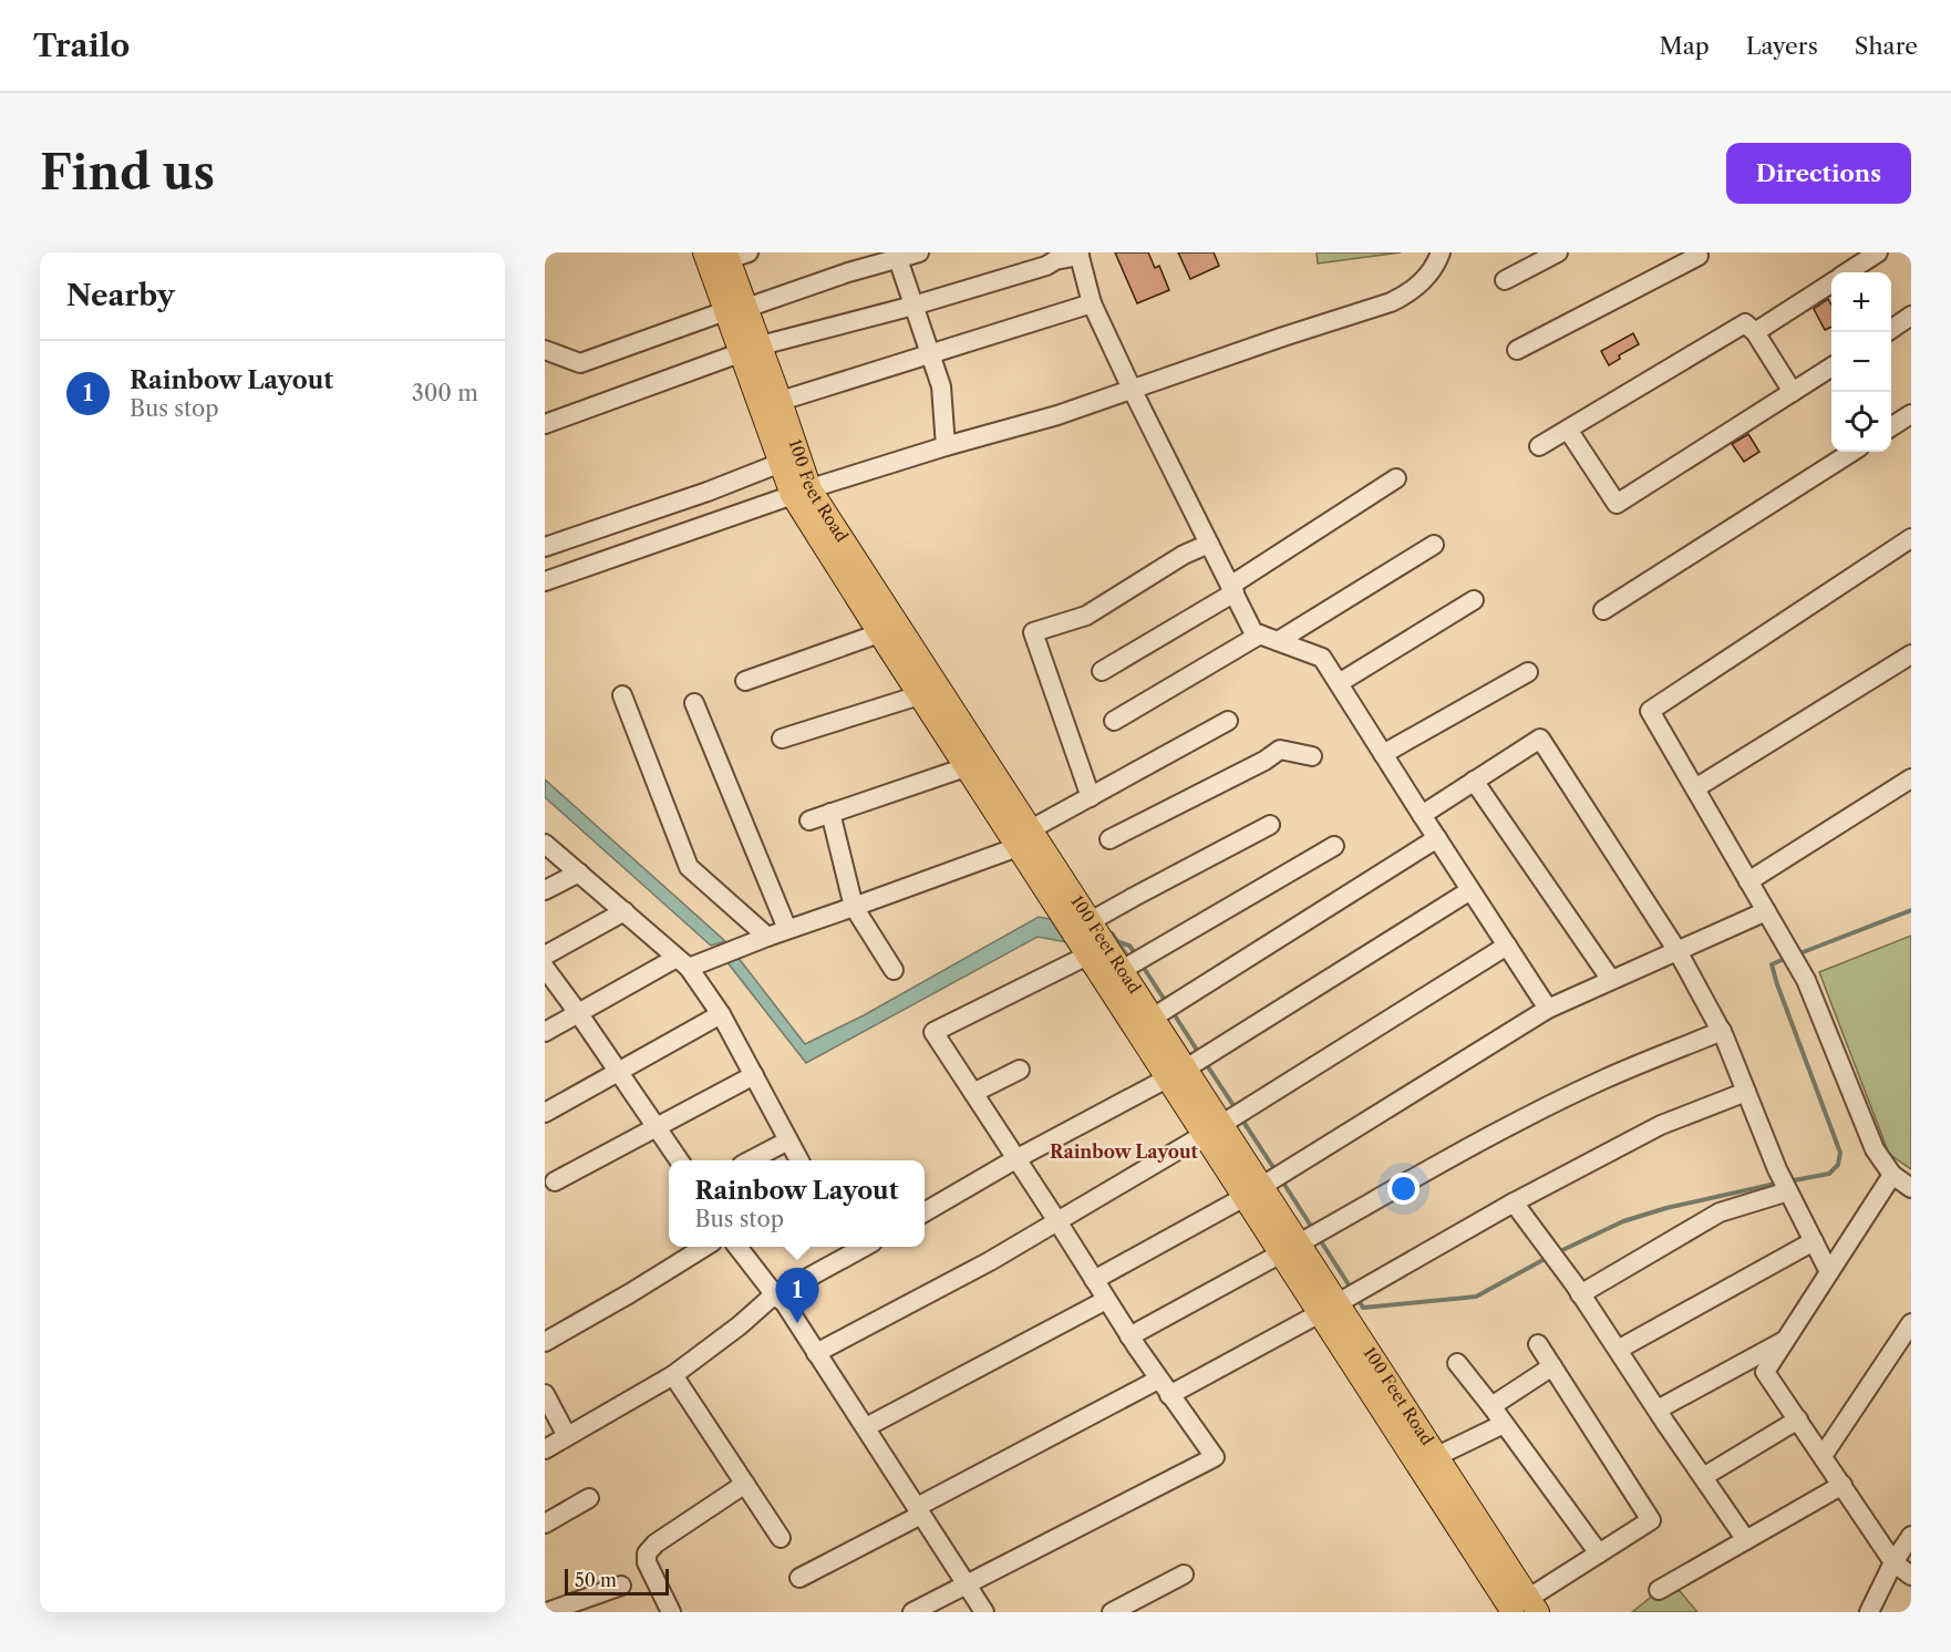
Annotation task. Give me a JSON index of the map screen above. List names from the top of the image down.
{
  "streets": {
    "main road": ["100 Feet Road"]
  },
  "districts": ["Rainbow Layout"],
  "scale_bar": "50 m",
  "page": {
    "header": "Trailo",
    "nav": ["Map", "Layers", "Share"],
    "buttons": "Directions",
    "title": "Find us",
    "heading": "Nearby",
    "map_buttons": ["+", "−"],
    "list": [
      {
        "mark": "1",
        "name": "Rainbow Layout",
        "note": "Bus stop",
        "value": "300 m"
      }
    ],
    "popup": ["Rainbow Layout", "Bus stop"],
    "pins": "1",
    "scale": "50 m"
  }
}
